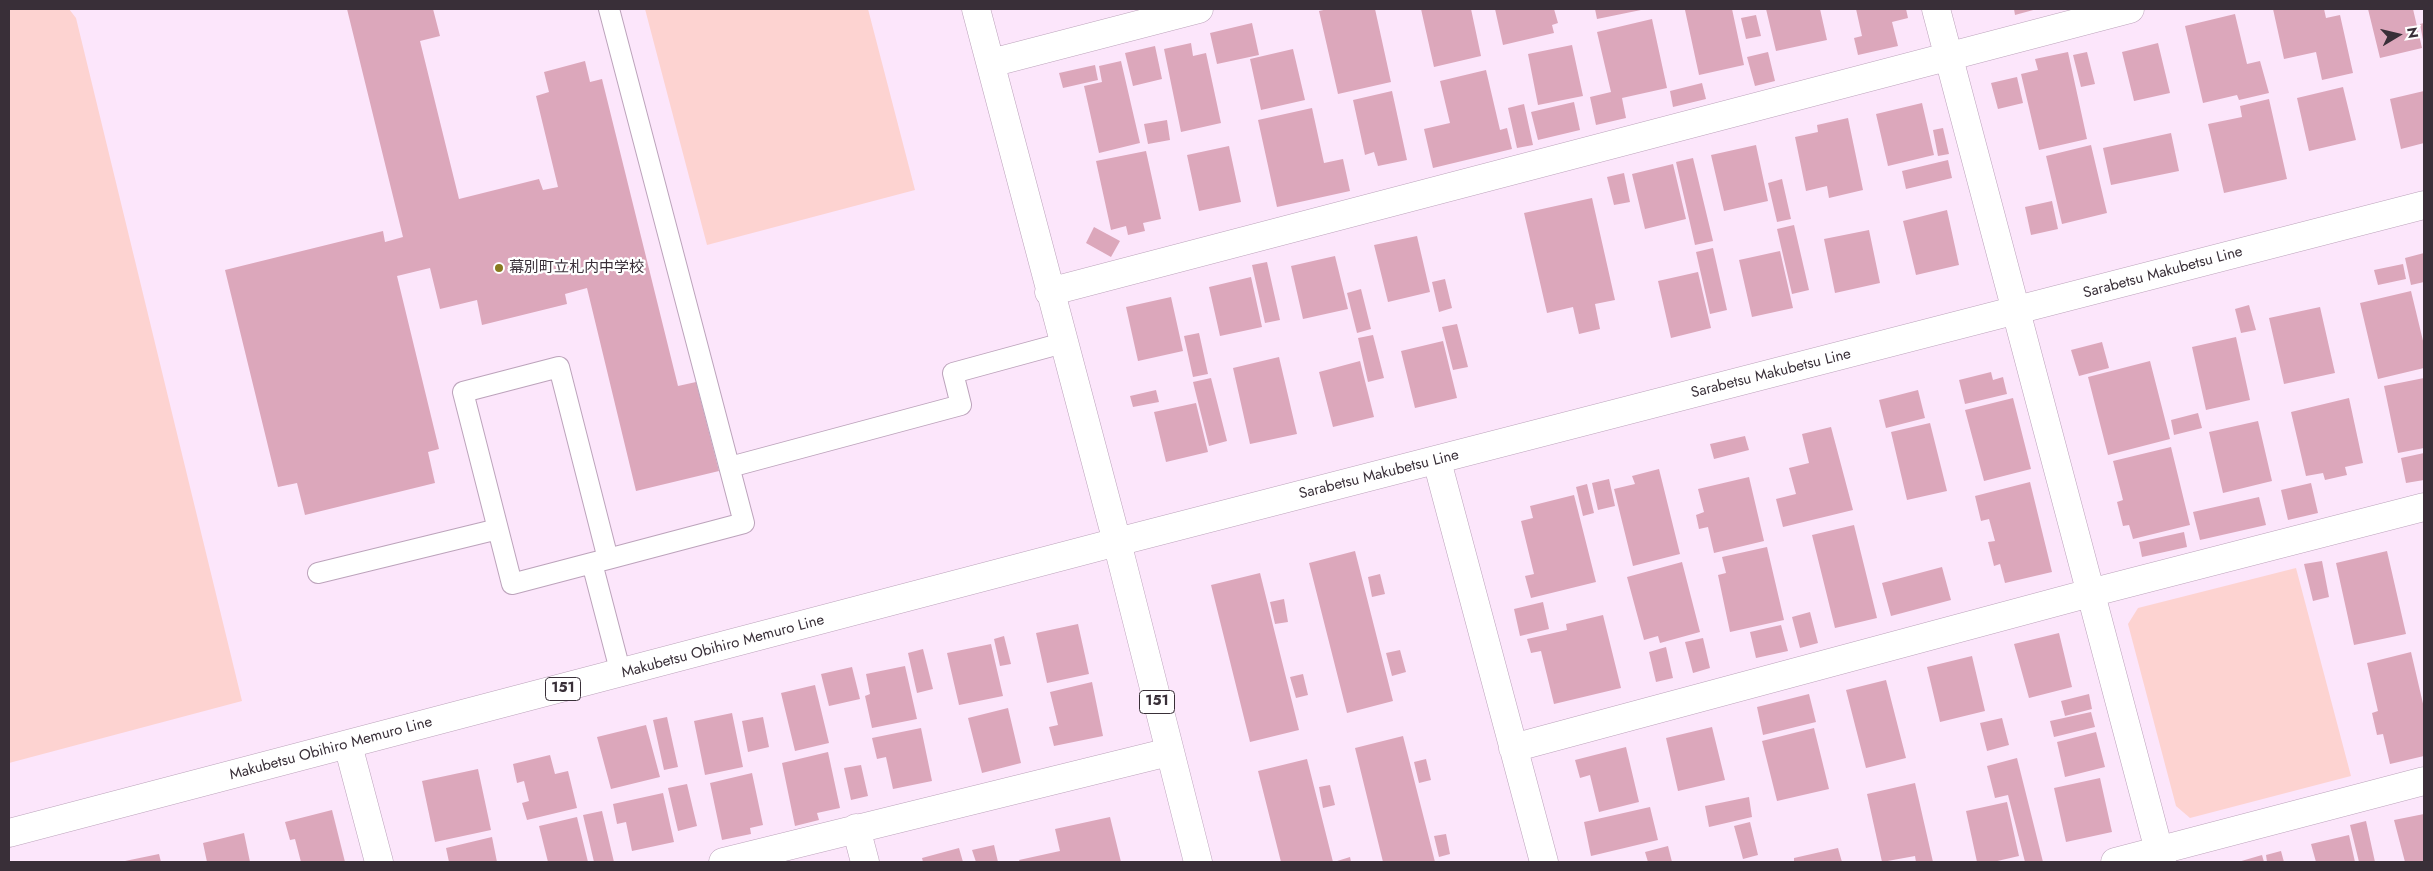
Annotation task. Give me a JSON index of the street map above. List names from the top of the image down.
{
  "streets": {
    "street": ["Sarabetsu Makubetsu Line", "Makubetsu Obihiro Memuro Line", "151"]
  },
  "crossings": [
    ["Sarabetsu Makubetsu Line", "Makubetsu Obihiro Memuro Line"],
    ["Sarabetsu Makubetsu Line", "151"],
    ["Makubetsu Obihiro Memuro Line", "151"]
  ],
  "places": ["幕別町立札内中学校"],
  "north": "right"
}
